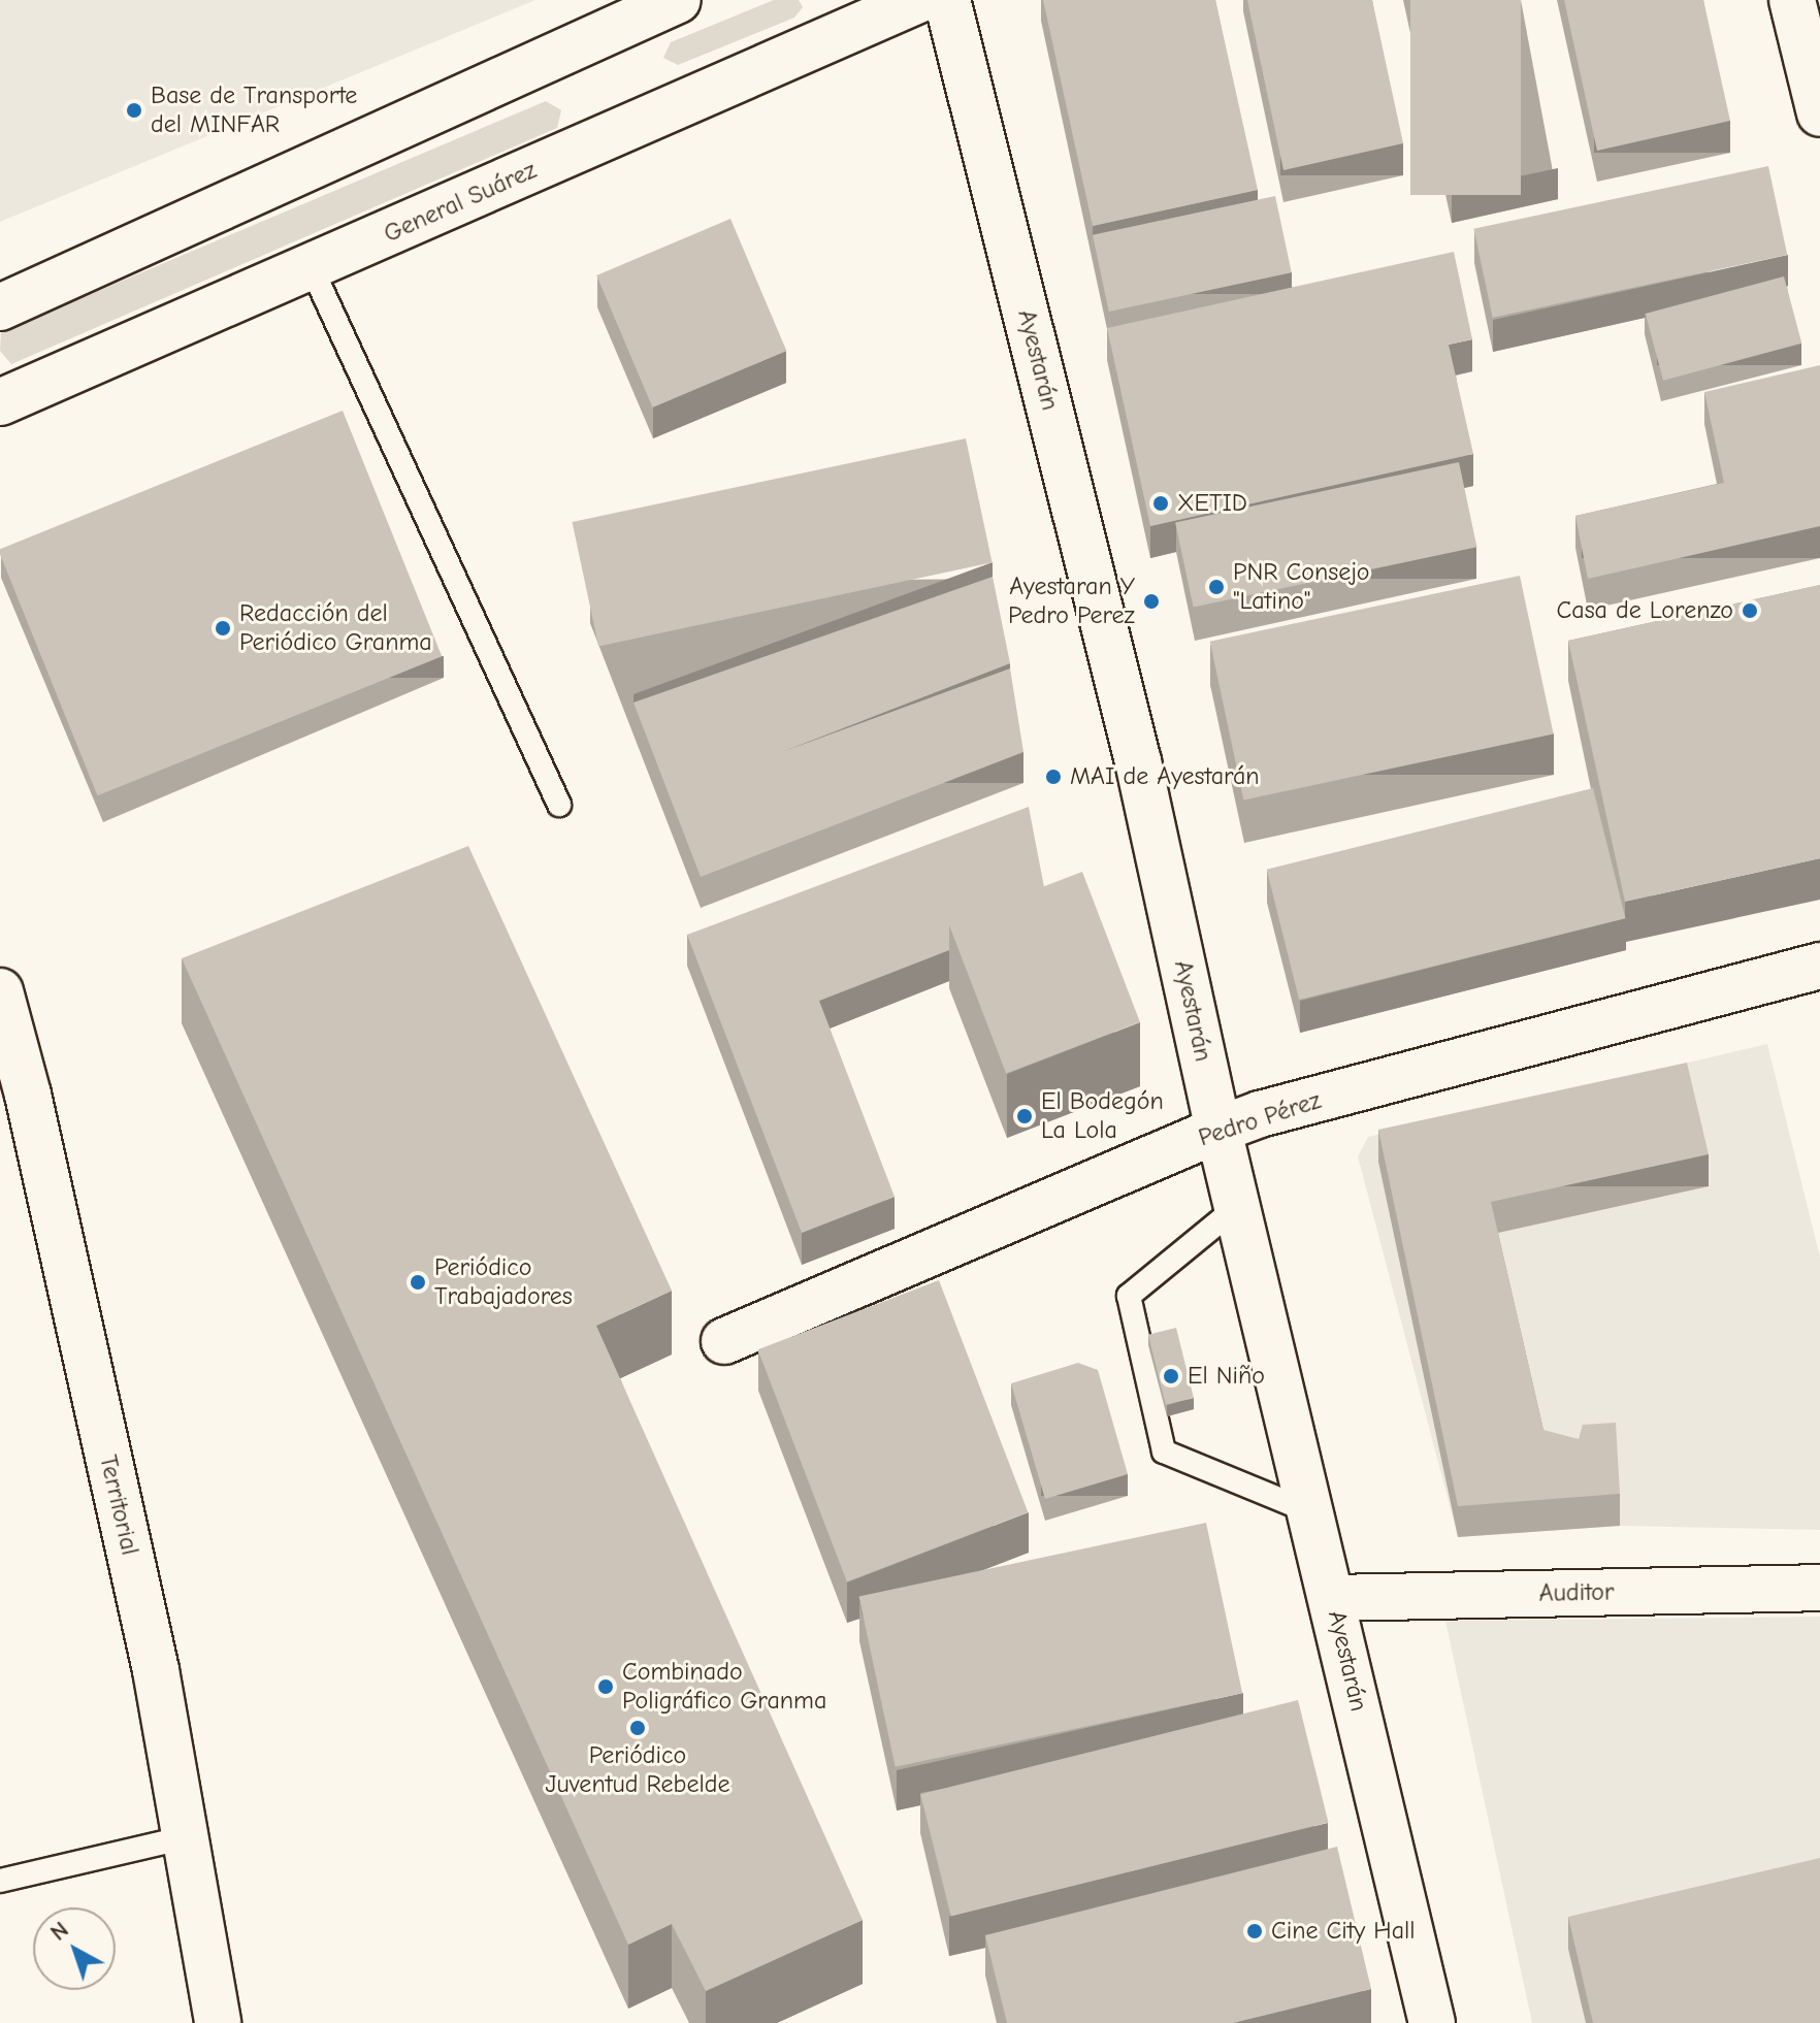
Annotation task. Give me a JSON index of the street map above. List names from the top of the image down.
{
  "streets": {
    "street": [
      "General Suárez",
      "Ayestarán",
      "Pedro Pérez",
      "Territorial",
      "Auditor"
    ]
  },
  "crossings": [
    ["Ayestarán", "Pedro Pérez"],
    ["Ayestarán", "Auditor"]
  ],
  "places": [
    "Base de Transporte del MINFAR",
    "XETID",
    "PNR Consejo \"Latino\"",
    "Ayestaran Y Pedro Perez",
    "Casa de Lorenzo",
    "Redacción del Periódico Granma",
    "MAI de Ayestarán",
    "El Bodegón La Lola",
    "Periódico Trabajadores",
    "El Niño",
    "Combinado Poligráfico Granma",
    "Periódico Juventud Rebelde",
    "Cine City Hall"
  ],
  "north": "top left"
}
